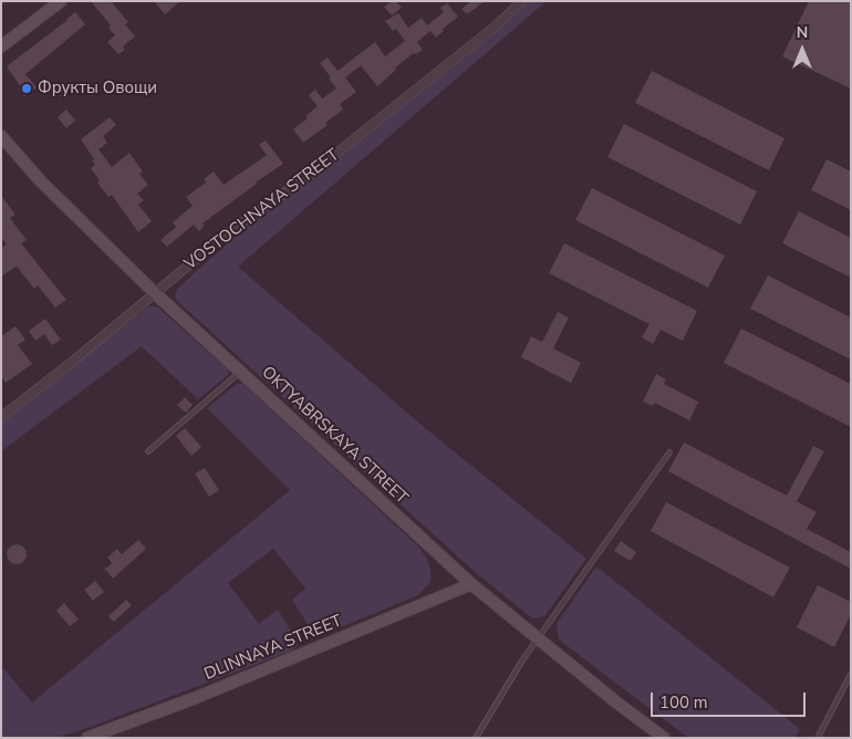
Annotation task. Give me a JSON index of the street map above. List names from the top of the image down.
{
  "streets": {
    "street": ["VOSTOCHNAYA STREET", "OKTYABRSKAYA STREET", "DLINNAYA STREET"]
  },
  "crossings": [
    ["VOSTOCHNAYA STREET", "OKTYABRSKAYA STREET"],
    ["OKTYABRSKAYA STREET", "DLINNAYA STREET"]
  ],
  "places": ["Фрукты Овощи"],
  "scale_bar": "100 m",
  "north": "top"
}
